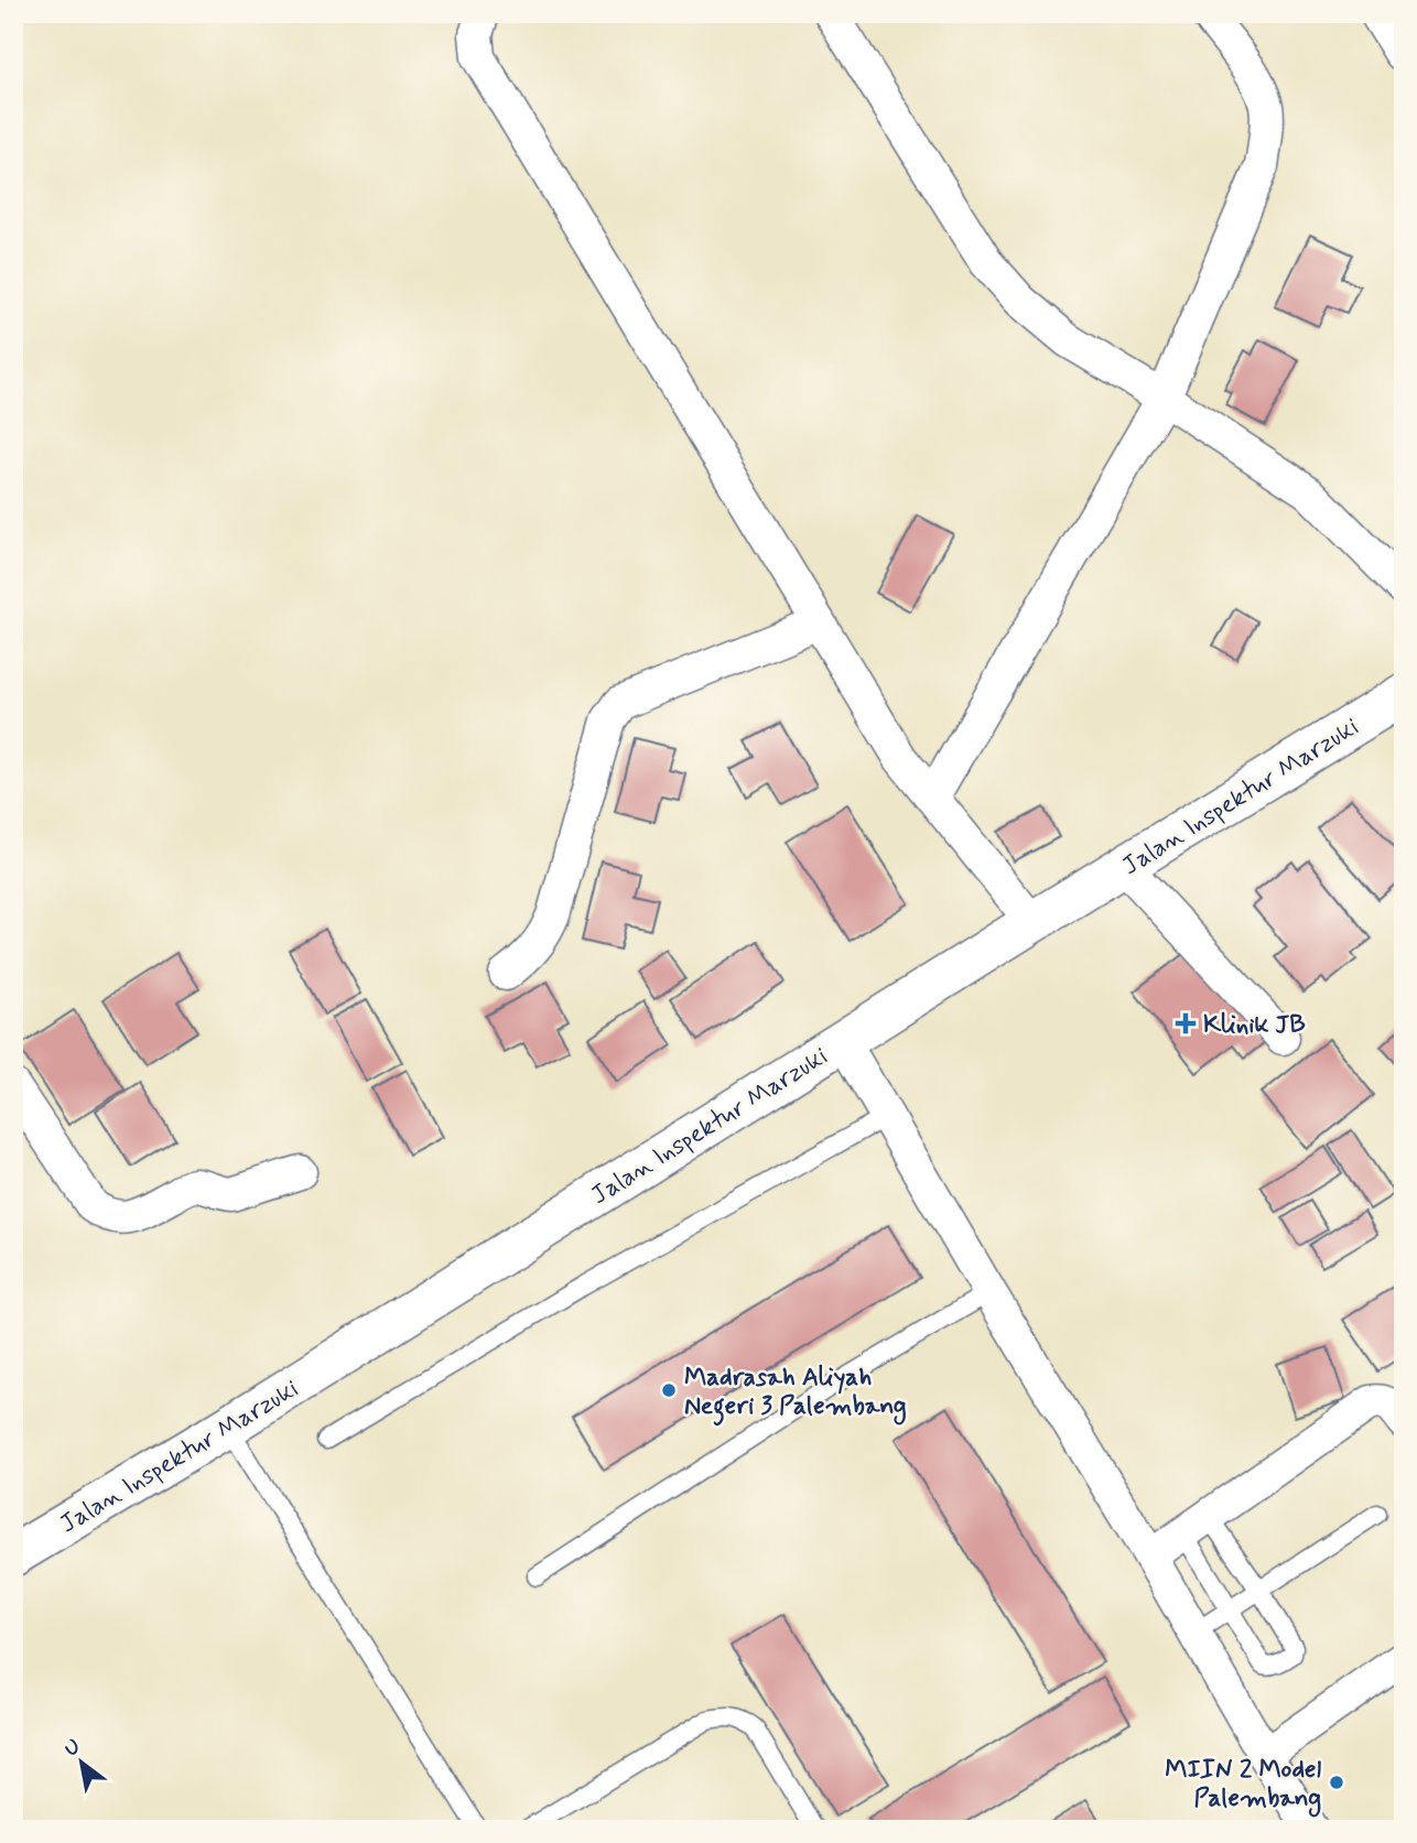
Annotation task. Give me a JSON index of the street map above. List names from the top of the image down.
{
  "streets": {
    "street": ["Jalan Inspektur Marzuki"]
  },
  "places": {
    "health": ["Klinik JB"],
    "other": ["Madrasah Aliyah Negeri 3 Palembang", "MIIN 2 Model Palembang"]
  },
  "north": "top left"
}
